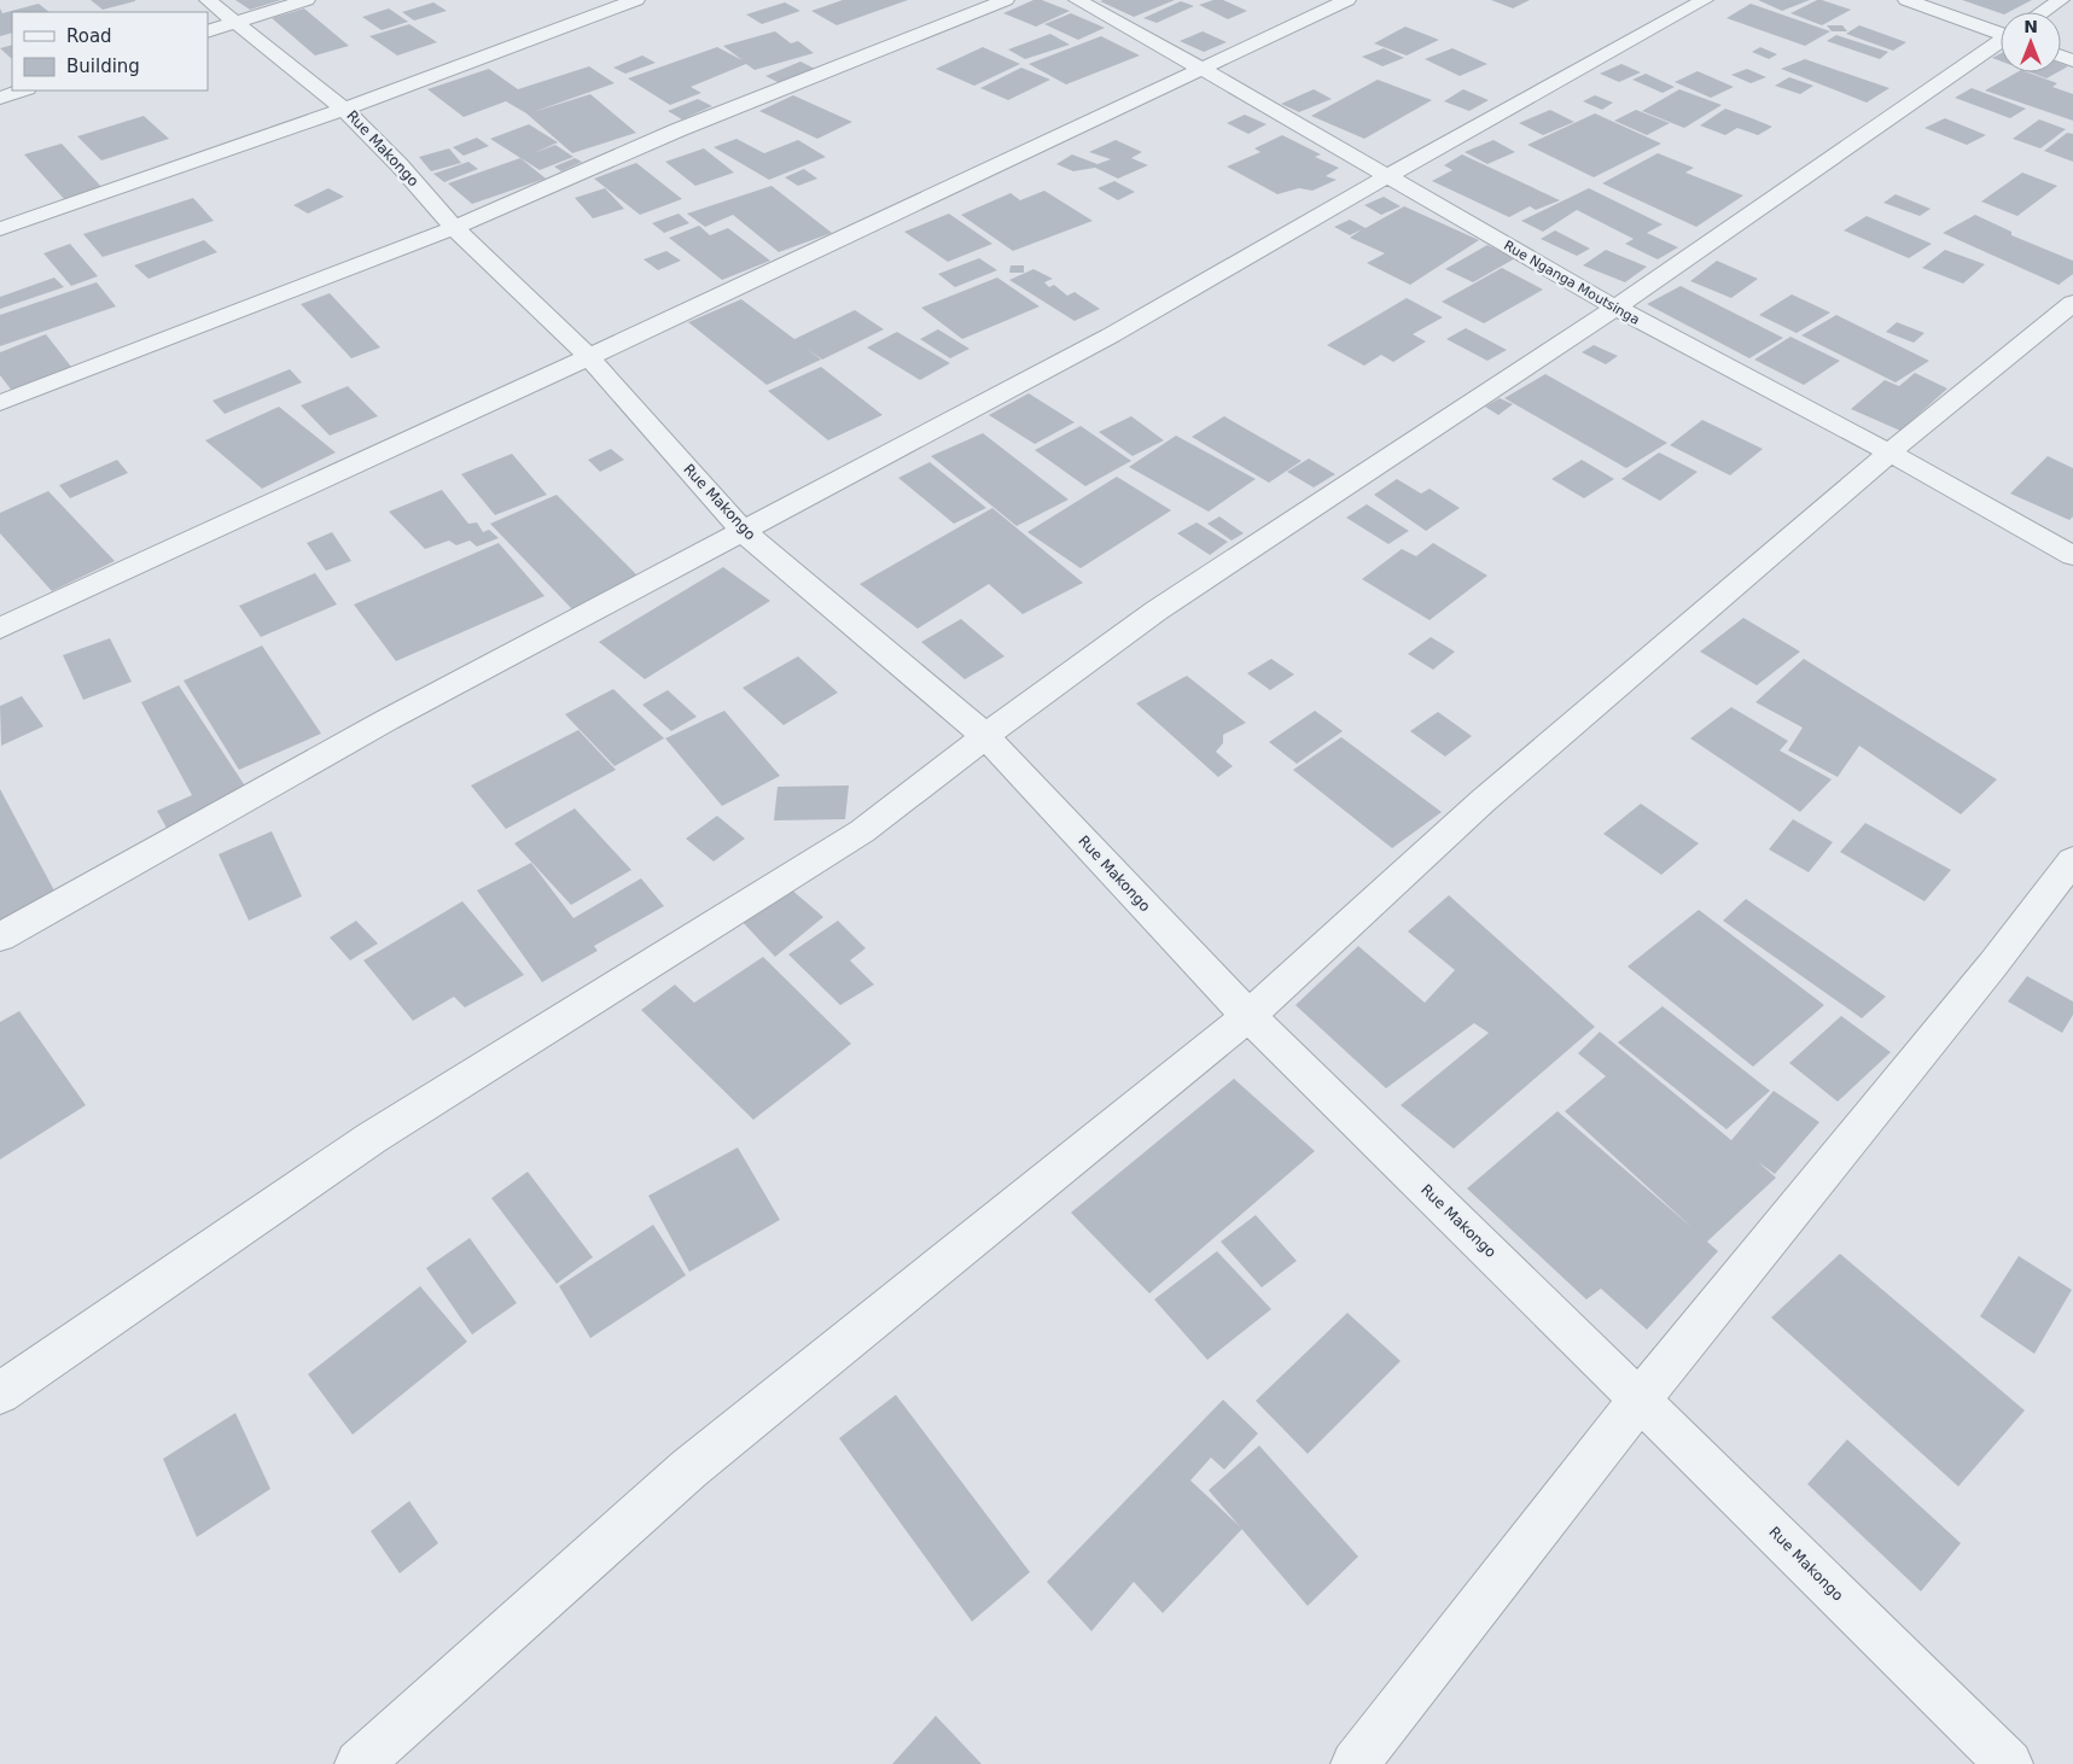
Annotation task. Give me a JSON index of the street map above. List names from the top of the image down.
{
  "streets": {
    "street": ["Rue Makongo", "Rue Nganga Moutsinga"]
  },
  "legend": ["Road", "Building"],
  "north": "top"
}
